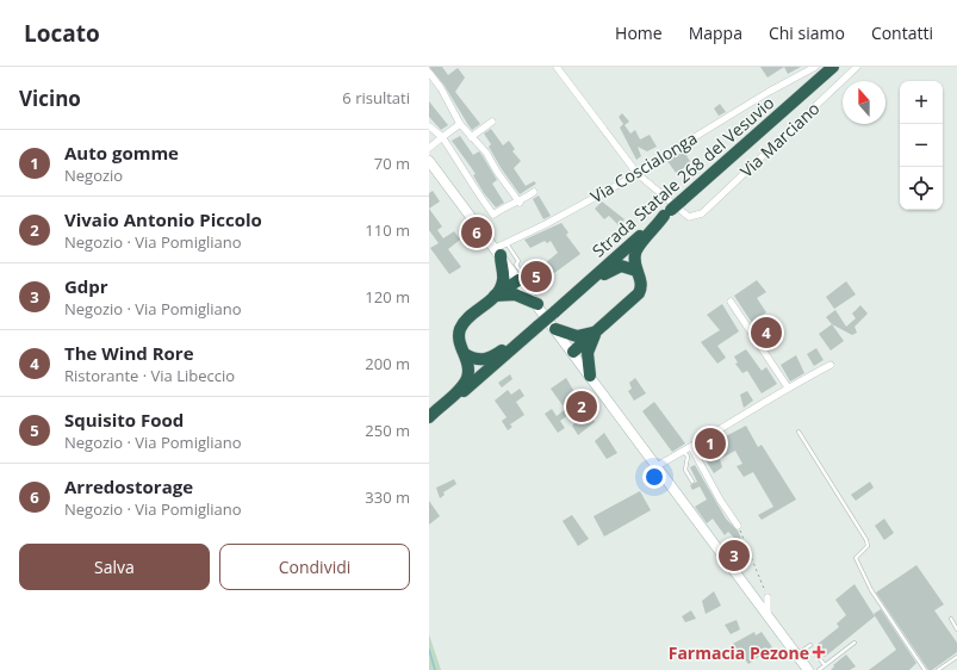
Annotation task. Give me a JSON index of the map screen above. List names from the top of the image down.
{
  "streets": {
    "highway": ["Strada Statale 268 del Vesuvio"],
    "street": ["Via Marciano", "Via Coscialonga"]
  },
  "crossings": [
    ["Via Marciano", "Via Coscialonga"]
  ],
  "places": {
    "health": ["Farmacia Pezone"]
  },
  "north": "top",
  "page": {
    "header": "Locato",
    "nav": [
      "Home",
      "Mappa",
      "Chi siamo",
      "Contatti"
    ],
    "heading": ["Vicino", "6 risultati"],
    "map_buttons": ["+", "−"],
    "list": [
      {
        "mark": "1",
        "name": "Auto gomme",
        "note": "Negozio",
        "value": "70 m"
      },
      {
        "mark": "2",
        "name": "Vivaio Antonio Piccolo",
        "note": "Negozio · Via Pomigliano",
        "value": "110 m"
      },
      {
        "mark": "3",
        "name": "Gdpr",
        "note": "Negozio · Via Pomigliano",
        "value": "120 m"
      },
      {
        "mark": "4",
        "name": "The Wind Rore",
        "note": "Ristorante · Via Libeccio",
        "value": "200 m"
      },
      {
        "mark": "5",
        "name": "Squisito Food",
        "note": "Negozio · Via Pomigliano",
        "value": "250 m"
      },
      {
        "mark": "6",
        "name": "Arredostorage",
        "note": "Negozio · Via Pomigliano",
        "value": "330 m"
      }
    ],
    "pins": [
      "6",
      "5",
      "4",
      "2",
      "1",
      "3"
    ],
    "buttons": ["Salva", "Condividi"]
  }
}
